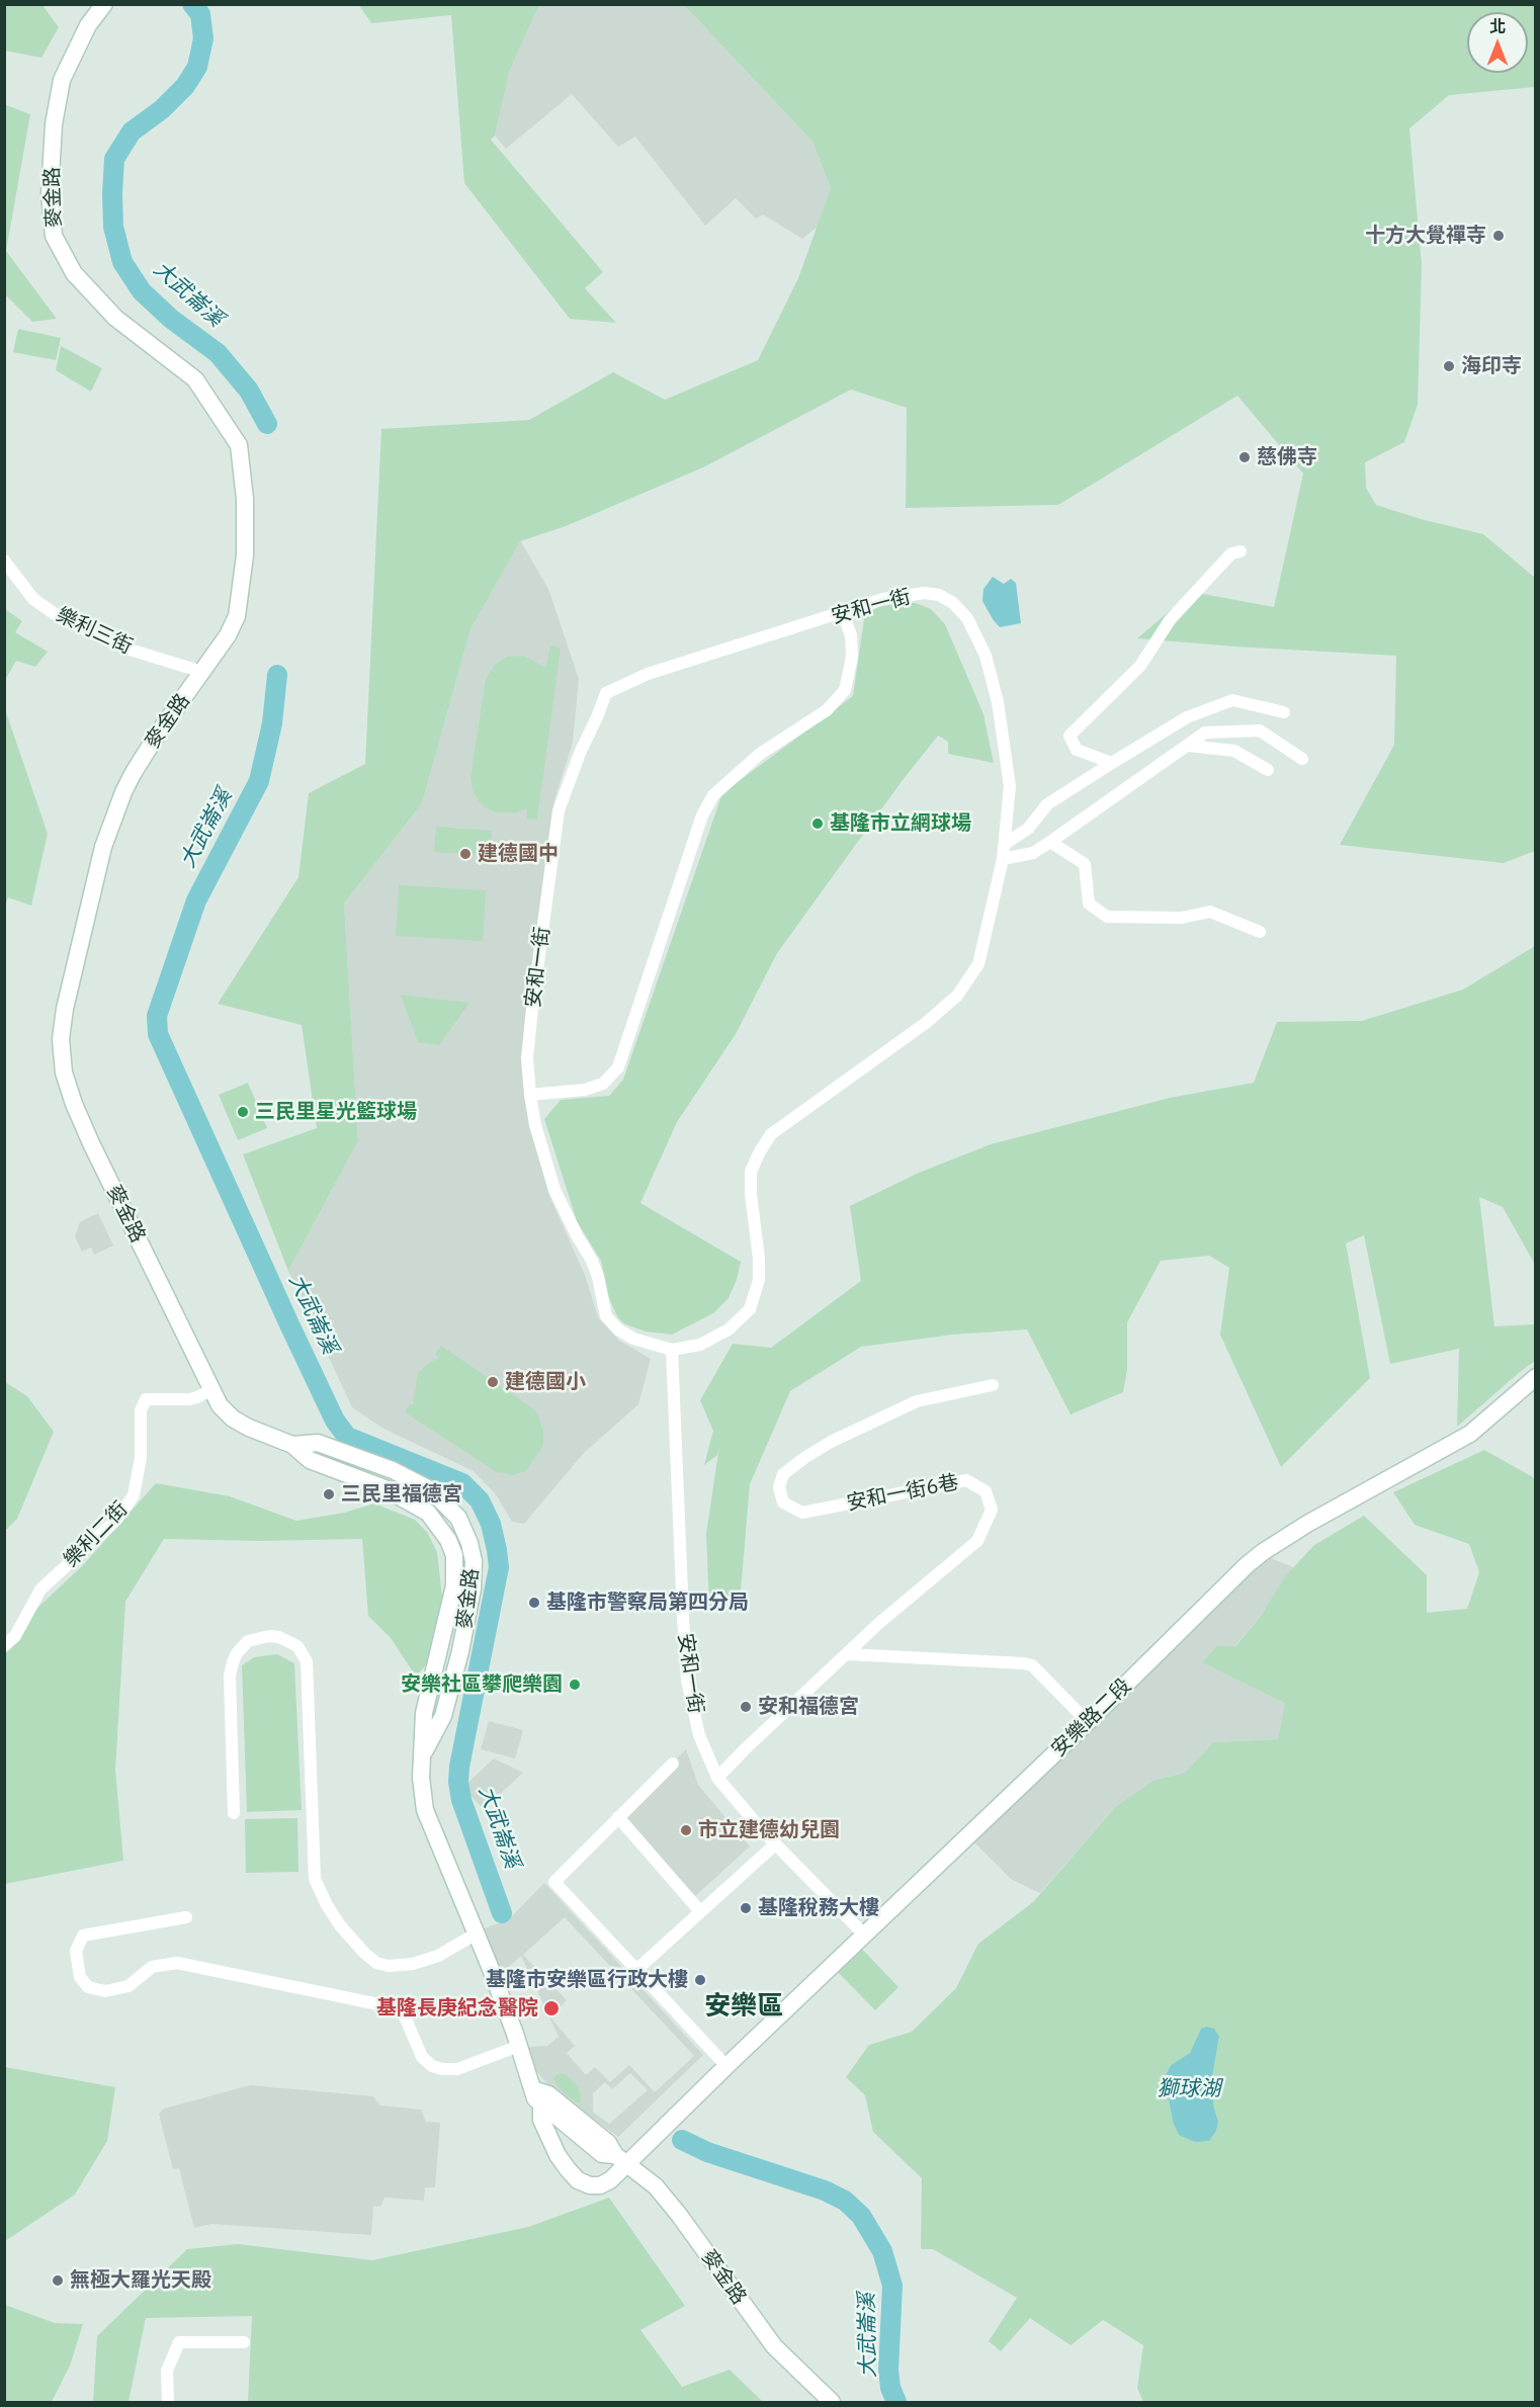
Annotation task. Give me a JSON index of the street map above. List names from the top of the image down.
{
  "streets": {
    "street": [
      "麥金路",
      "安和一街",
      "樂利三街",
      "安和一街6巷",
      "樂利二街",
      "安樂路二段"
    ]
  },
  "crossings": [
    ["麥金路", "樂利三街"],
    ["麥金路", "樂利二街"],
    ["麥金路", "安樂路二段"],
    ["安和一街", "安和一街6巷"],
    ["安和一街", "安樂路二段"]
  ],
  "districts": ["安樂區"],
  "water": ["大武崙溪", "獅球湖"],
  "places": [
    "十方大覺禪寺",
    "海印寺",
    "慈佛寺",
    "基隆市立網球場",
    "建德國中",
    "三民里星光籃球場",
    "建德國小",
    "三民里福德宮",
    "基隆市警察局第四分局",
    "安樂社區攀爬樂園",
    "安和福德宮",
    "市立建德幼兒園",
    "基隆稅務大樓",
    "基隆市安樂區行政大樓",
    "基隆長庚紀念醫院",
    "無極大羅光天殿"
  ],
  "north": "top"
}
